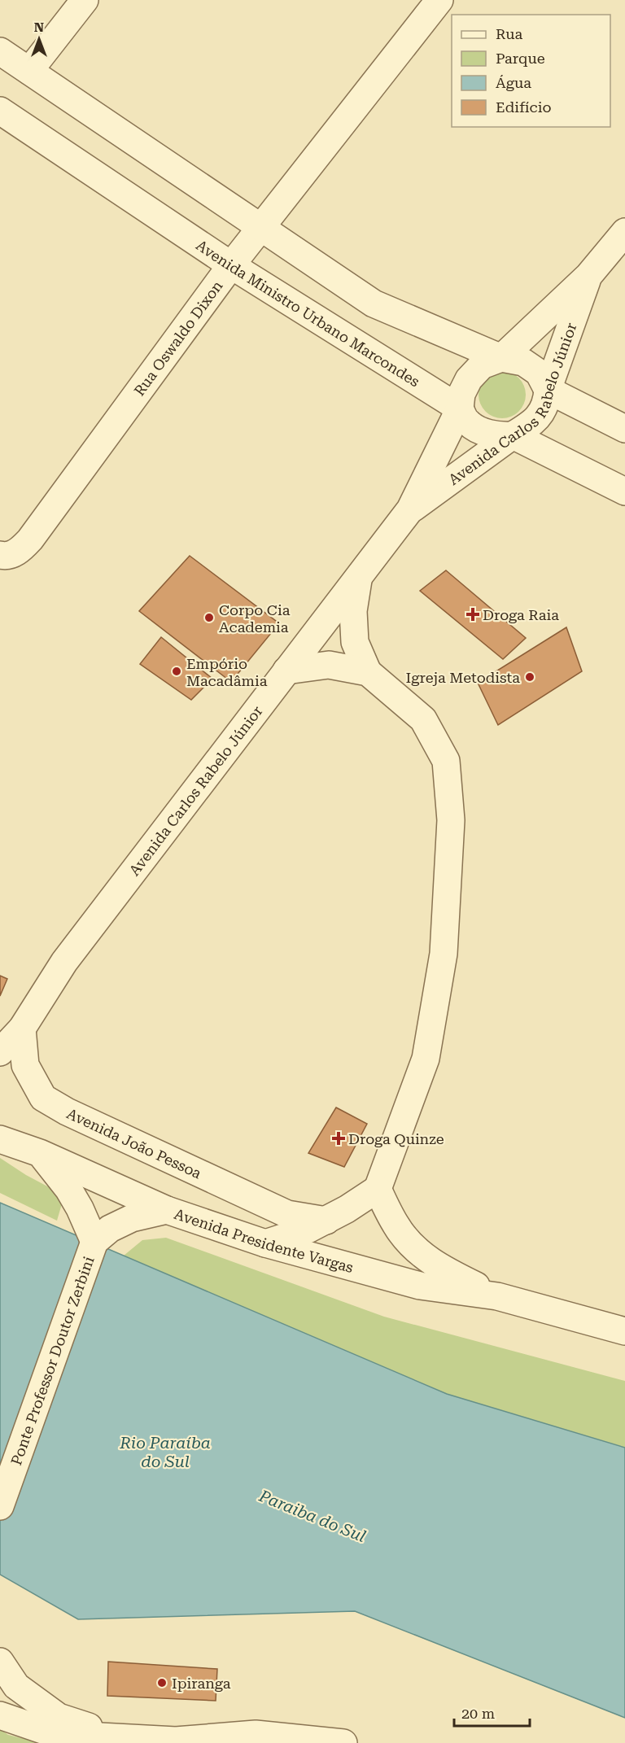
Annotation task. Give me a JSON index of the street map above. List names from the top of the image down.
{
  "streets": {
    "street": [
      "Avenida Ministro Urbano Marcondes",
      "Rua Oswaldo Dixon",
      "Avenida Carlos Rabelo Júnior",
      "Avenida João Pessoa",
      "Avenida Presidente Vargas",
      "Ponte Professor Doutor Zerbini"
    ]
  },
  "crossings": [
    ["Avenida Ministro Urbano Marcondes", "Rua Oswaldo Dixon"],
    ["Avenida Ministro Urbano Marcondes", "Avenida Carlos Rabelo Júnior"],
    ["Avenida Carlos Rabelo Júnior", "Avenida João Pessoa"]
  ],
  "water": ["Rio Paraíba do Sul", "Paraiba do Sul"],
  "places": {
    "health": ["Droga Raia", "Droga Quinze"],
    "other": [
      "Corpo Cia Academia",
      "Empório Macadâmia",
      "Igreja Metodista",
      "Ipiranga"
    ]
  },
  "legend": [
    "Rua",
    "Parque",
    "Água",
    "Edifício"
  ],
  "scale_bar": "20 m",
  "north": "top"
}
